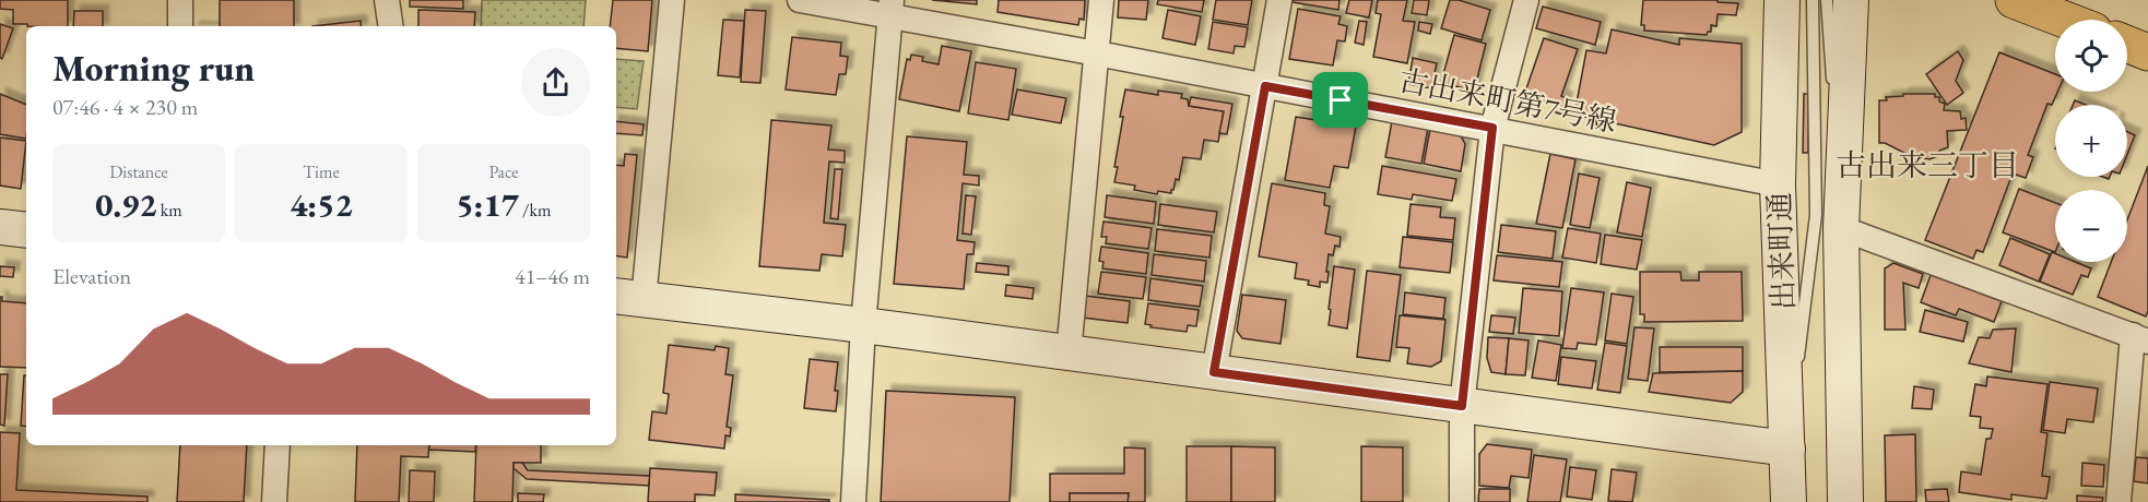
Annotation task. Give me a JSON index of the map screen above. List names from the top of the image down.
{
  "streets": {
    "street": ["古出来町第7号線", "出来町通"]
  },
  "crossings": [
    ["古出来町第7号線", "出来町通"]
  ],
  "districts": ["古出来三丁目"],
  "page": {
    "map_buttons": ["+", "−"],
    "heading": ["Morning run", "07:46 · 4 × 230 m"],
    "stats": [
      ["Distance", "0.92 km"],
      ["Time", "4:52"],
      ["Pace", "5:17 /km"]
    ],
    "chart": ["Elevation", "41–46 m"]
  }
}
